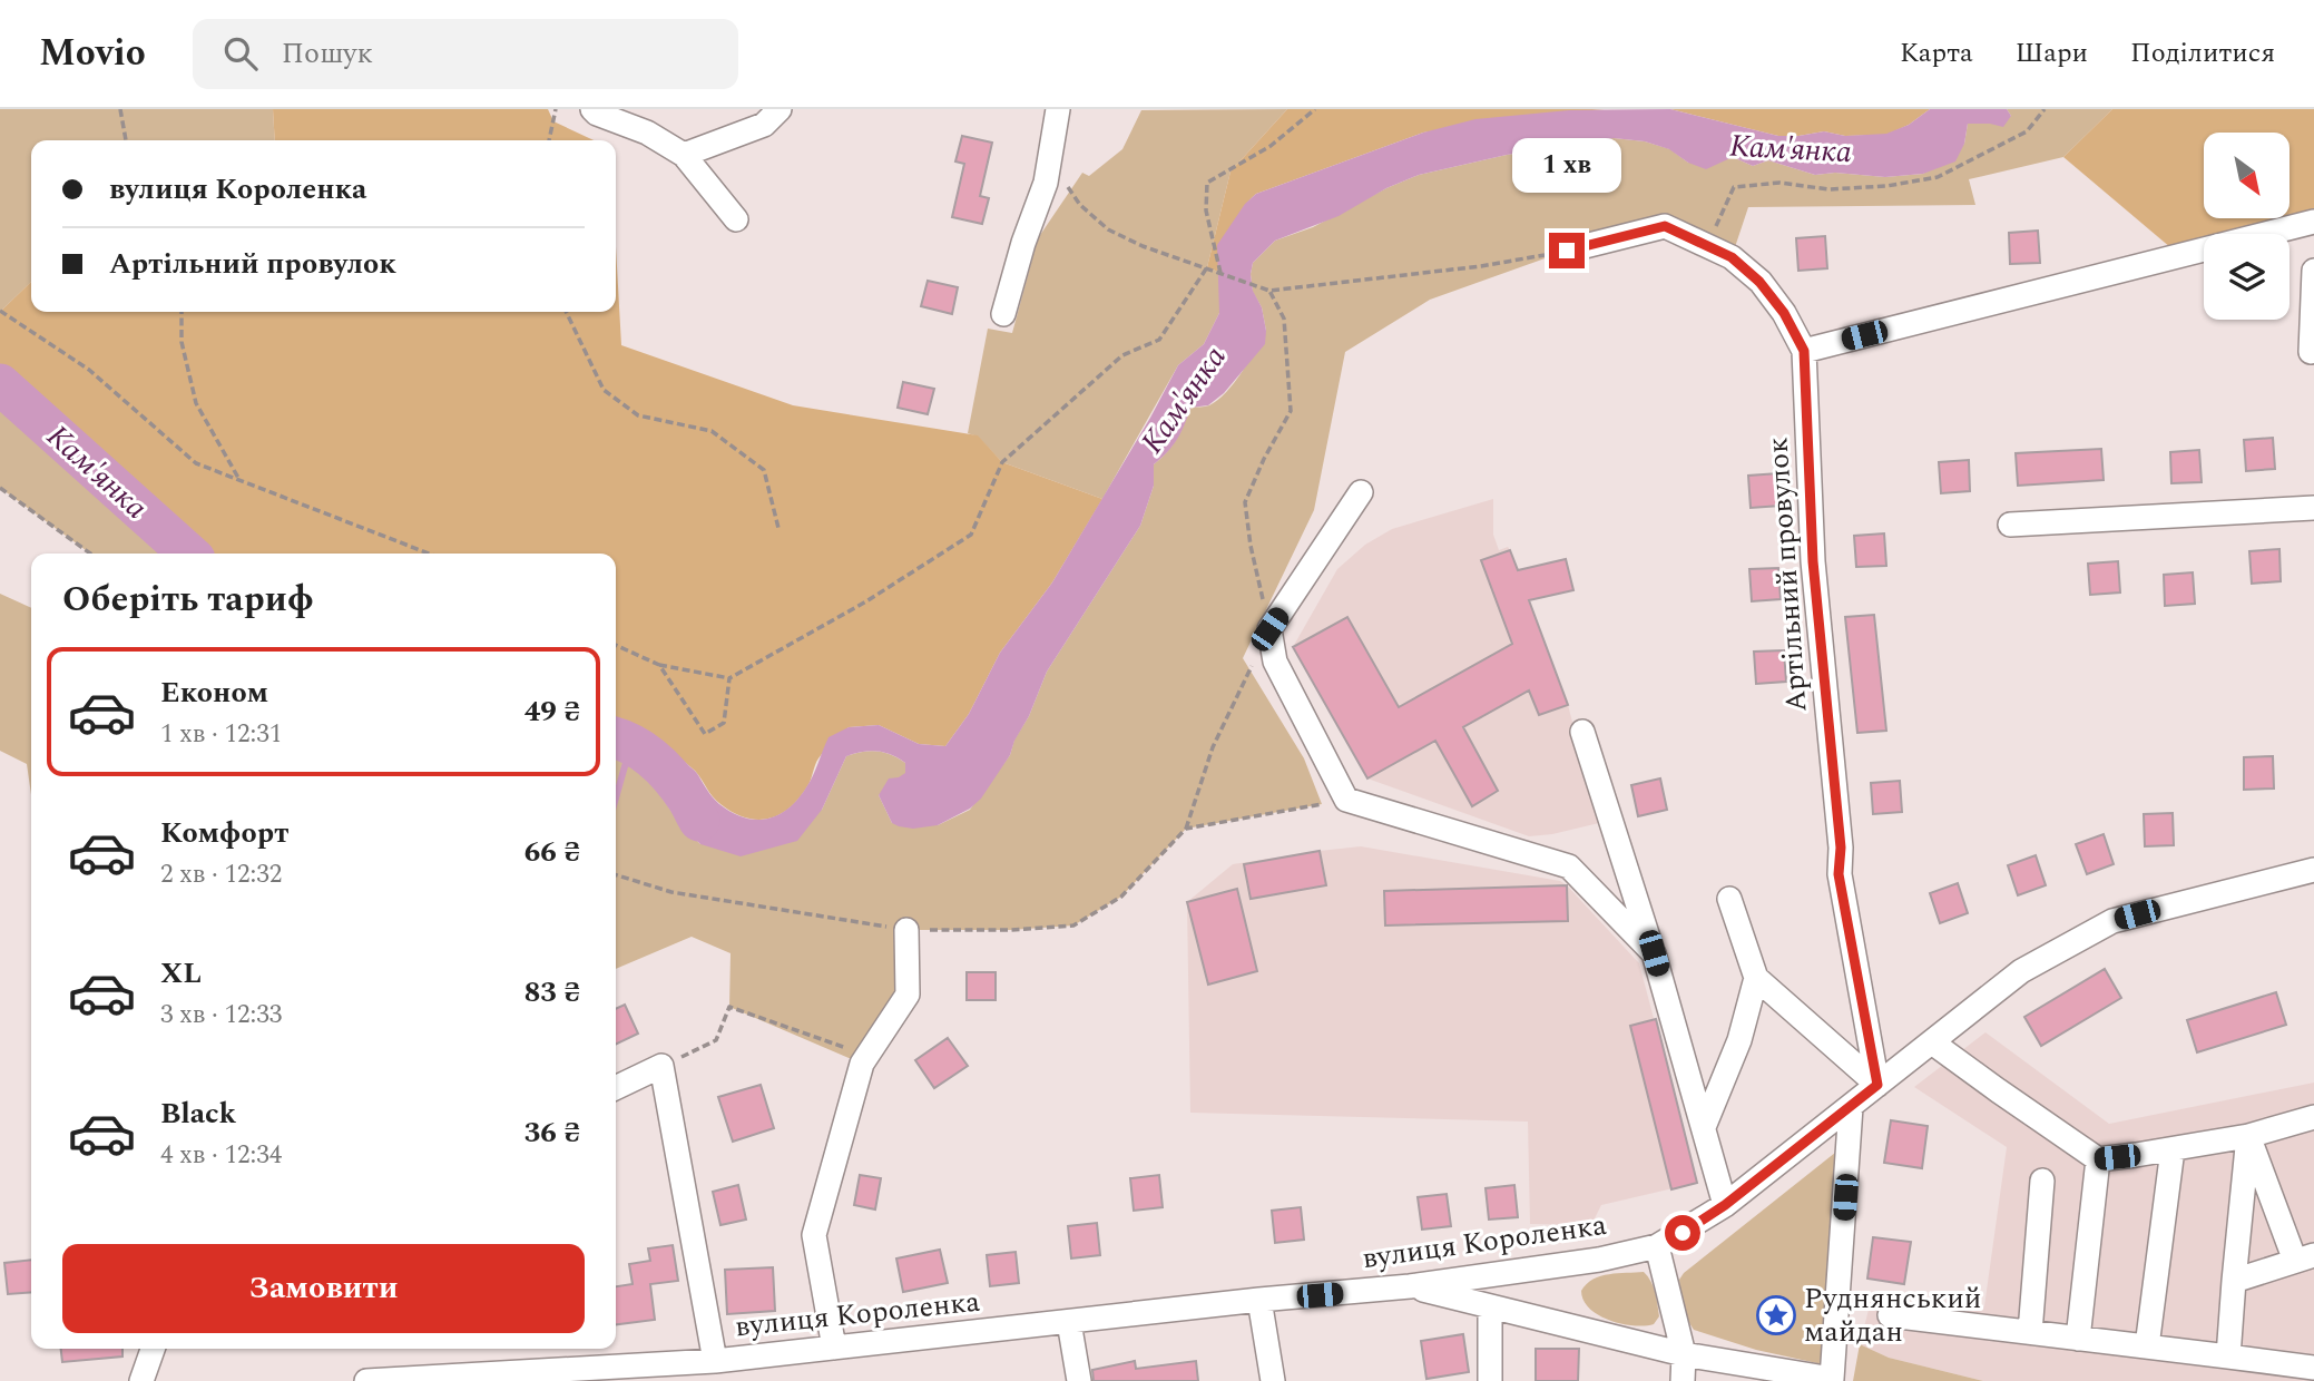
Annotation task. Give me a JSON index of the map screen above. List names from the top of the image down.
{
  "streets": {
    "street": ["Артільний провулок", "вулиця Короленка"]
  },
  "crossings": [
    ["Артільний провулок", "вулиця Короленка"]
  ],
  "water": ["Кам'янка"],
  "places": {
    "place": ["Руднянський майдан"]
  },
  "north": "bottom right",
  "page": {
    "header": "Movio",
    "search": "Пошук",
    "nav": ["Карта", "Шари", "Поділитися"],
    "bubble": "1 хв",
    "banner": ["вулиця Короленка", "Артільний провулок"],
    "heading": "Оберіть тариф",
    "list": [
      {
        "name": "Економ",
        "note": "1 хв · 12:31",
        "value": "49 ₴"
      },
      {
        "name": "Комфорт",
        "note": "2 хв · 12:32",
        "value": "66 ₴"
      },
      {
        "name": "XL",
        "note": "3 хв · 12:33",
        "value": "83 ₴"
      },
      {
        "name": "Black",
        "note": "4 хв · 12:34",
        "value": "36 ₴"
      }
    ],
    "buttons": "Замовити"
  }
}
